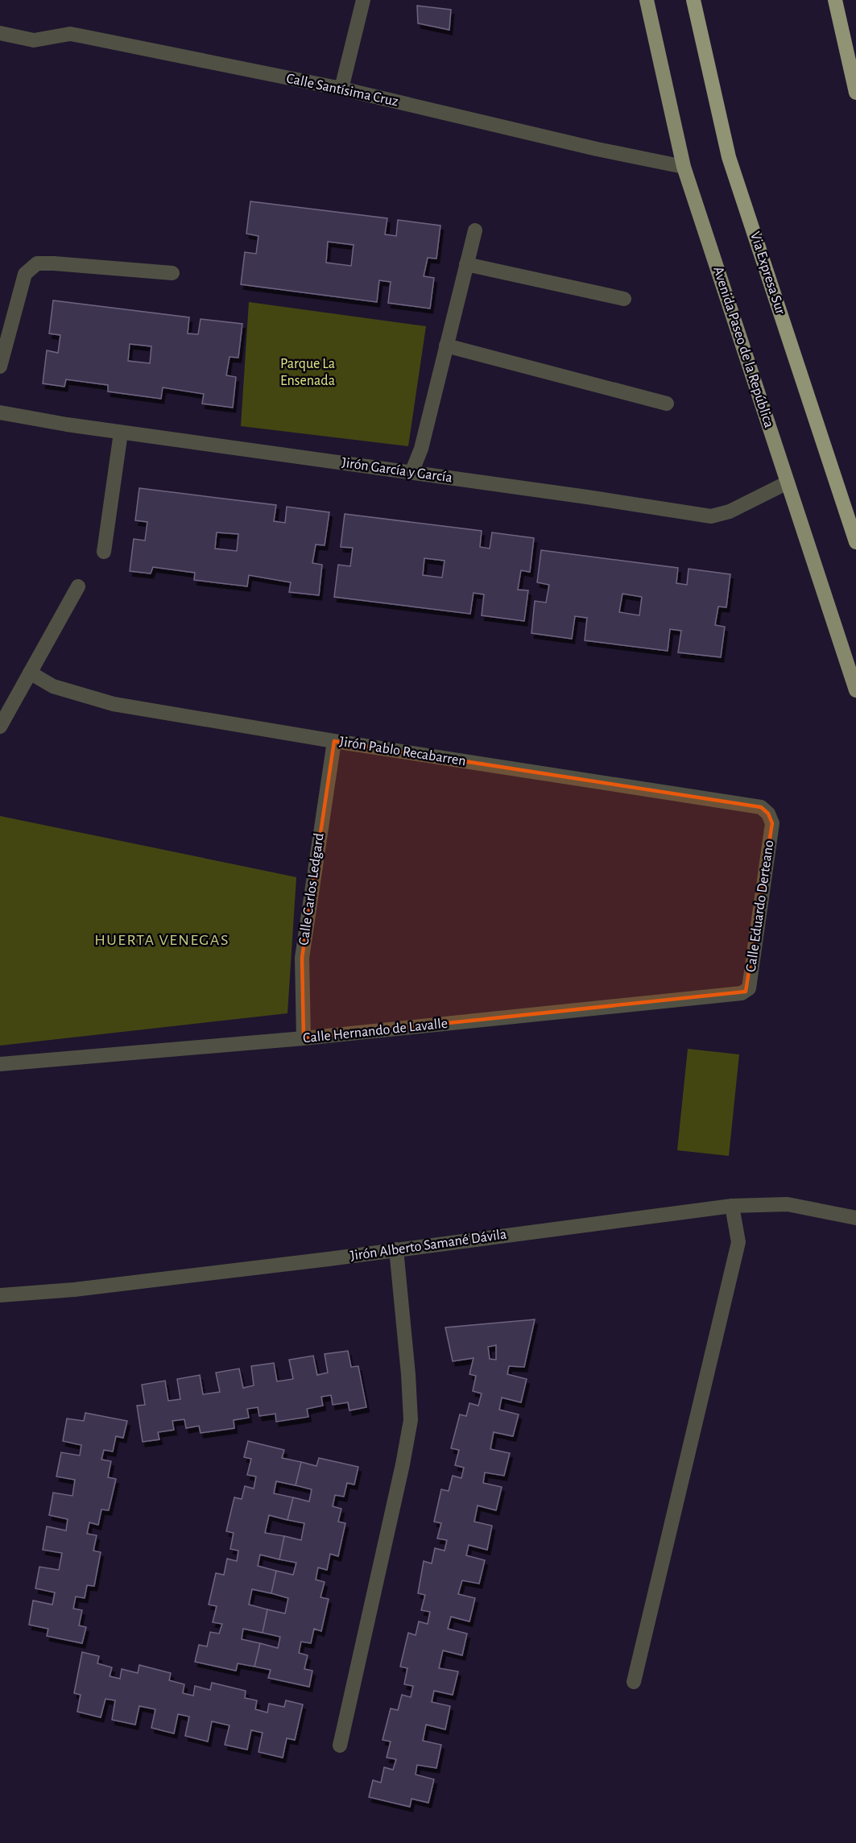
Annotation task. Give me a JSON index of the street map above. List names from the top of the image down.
{
  "streets": {
    "highway": ["Via Expresa Sur"],
    "main road": ["Avenida Paseo de la República"],
    "street": [
      "Calle Santísima Cruz",
      "Jirón García y García",
      "Jirón Pablo Recabarren",
      "Calle Carlos Ledgard",
      "Calle Eduardo Derteano",
      "Calle Hernando de Lavalle",
      "Jirón Alberto Samané Dávila"
    ]
  },
  "crossings": [
    ["Calle Santísima Cruz", "Avenida Paseo de la República"],
    ["Avenida Paseo de la República", "Jirón García y García"],
    ["Jirón Pablo Recabarren", "Calle Carlos Ledgard"],
    ["Jirón Pablo Recabarren", "Calle Eduardo Derteano"],
    ["Calle Carlos Ledgard", "Calle Hernando de Lavalle"],
    ["Calle Eduardo Derteano", "Calle Hernando de Lavalle"]
  ],
  "districts": ["HUERTA VENEGAS"],
  "parks": ["Parque La Ensenada"]
}
